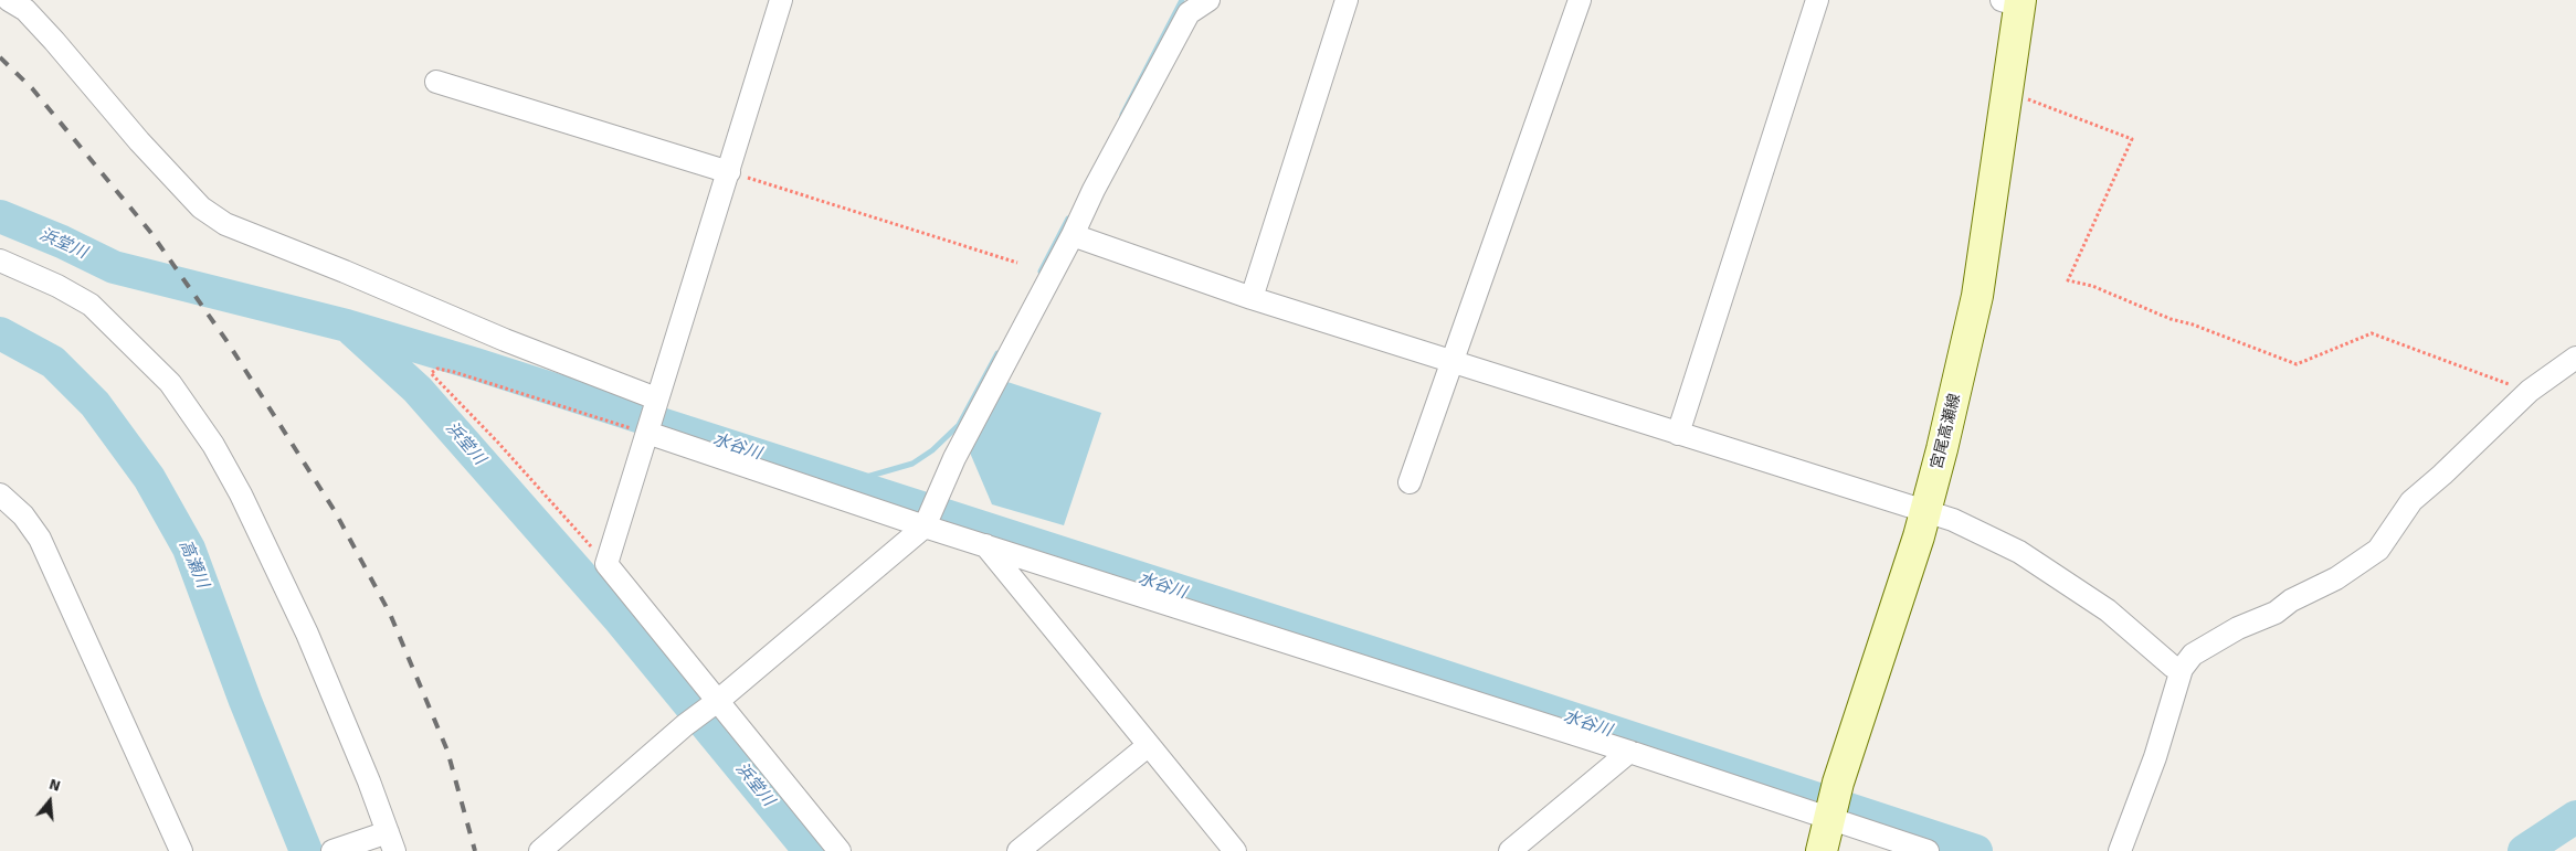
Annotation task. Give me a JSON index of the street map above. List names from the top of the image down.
{
  "streets": {
    "main road": ["宮尾高瀬線"]
  },
  "water": ["浜堂川", "水谷川", "高瀬川"],
  "north": "top"
}
